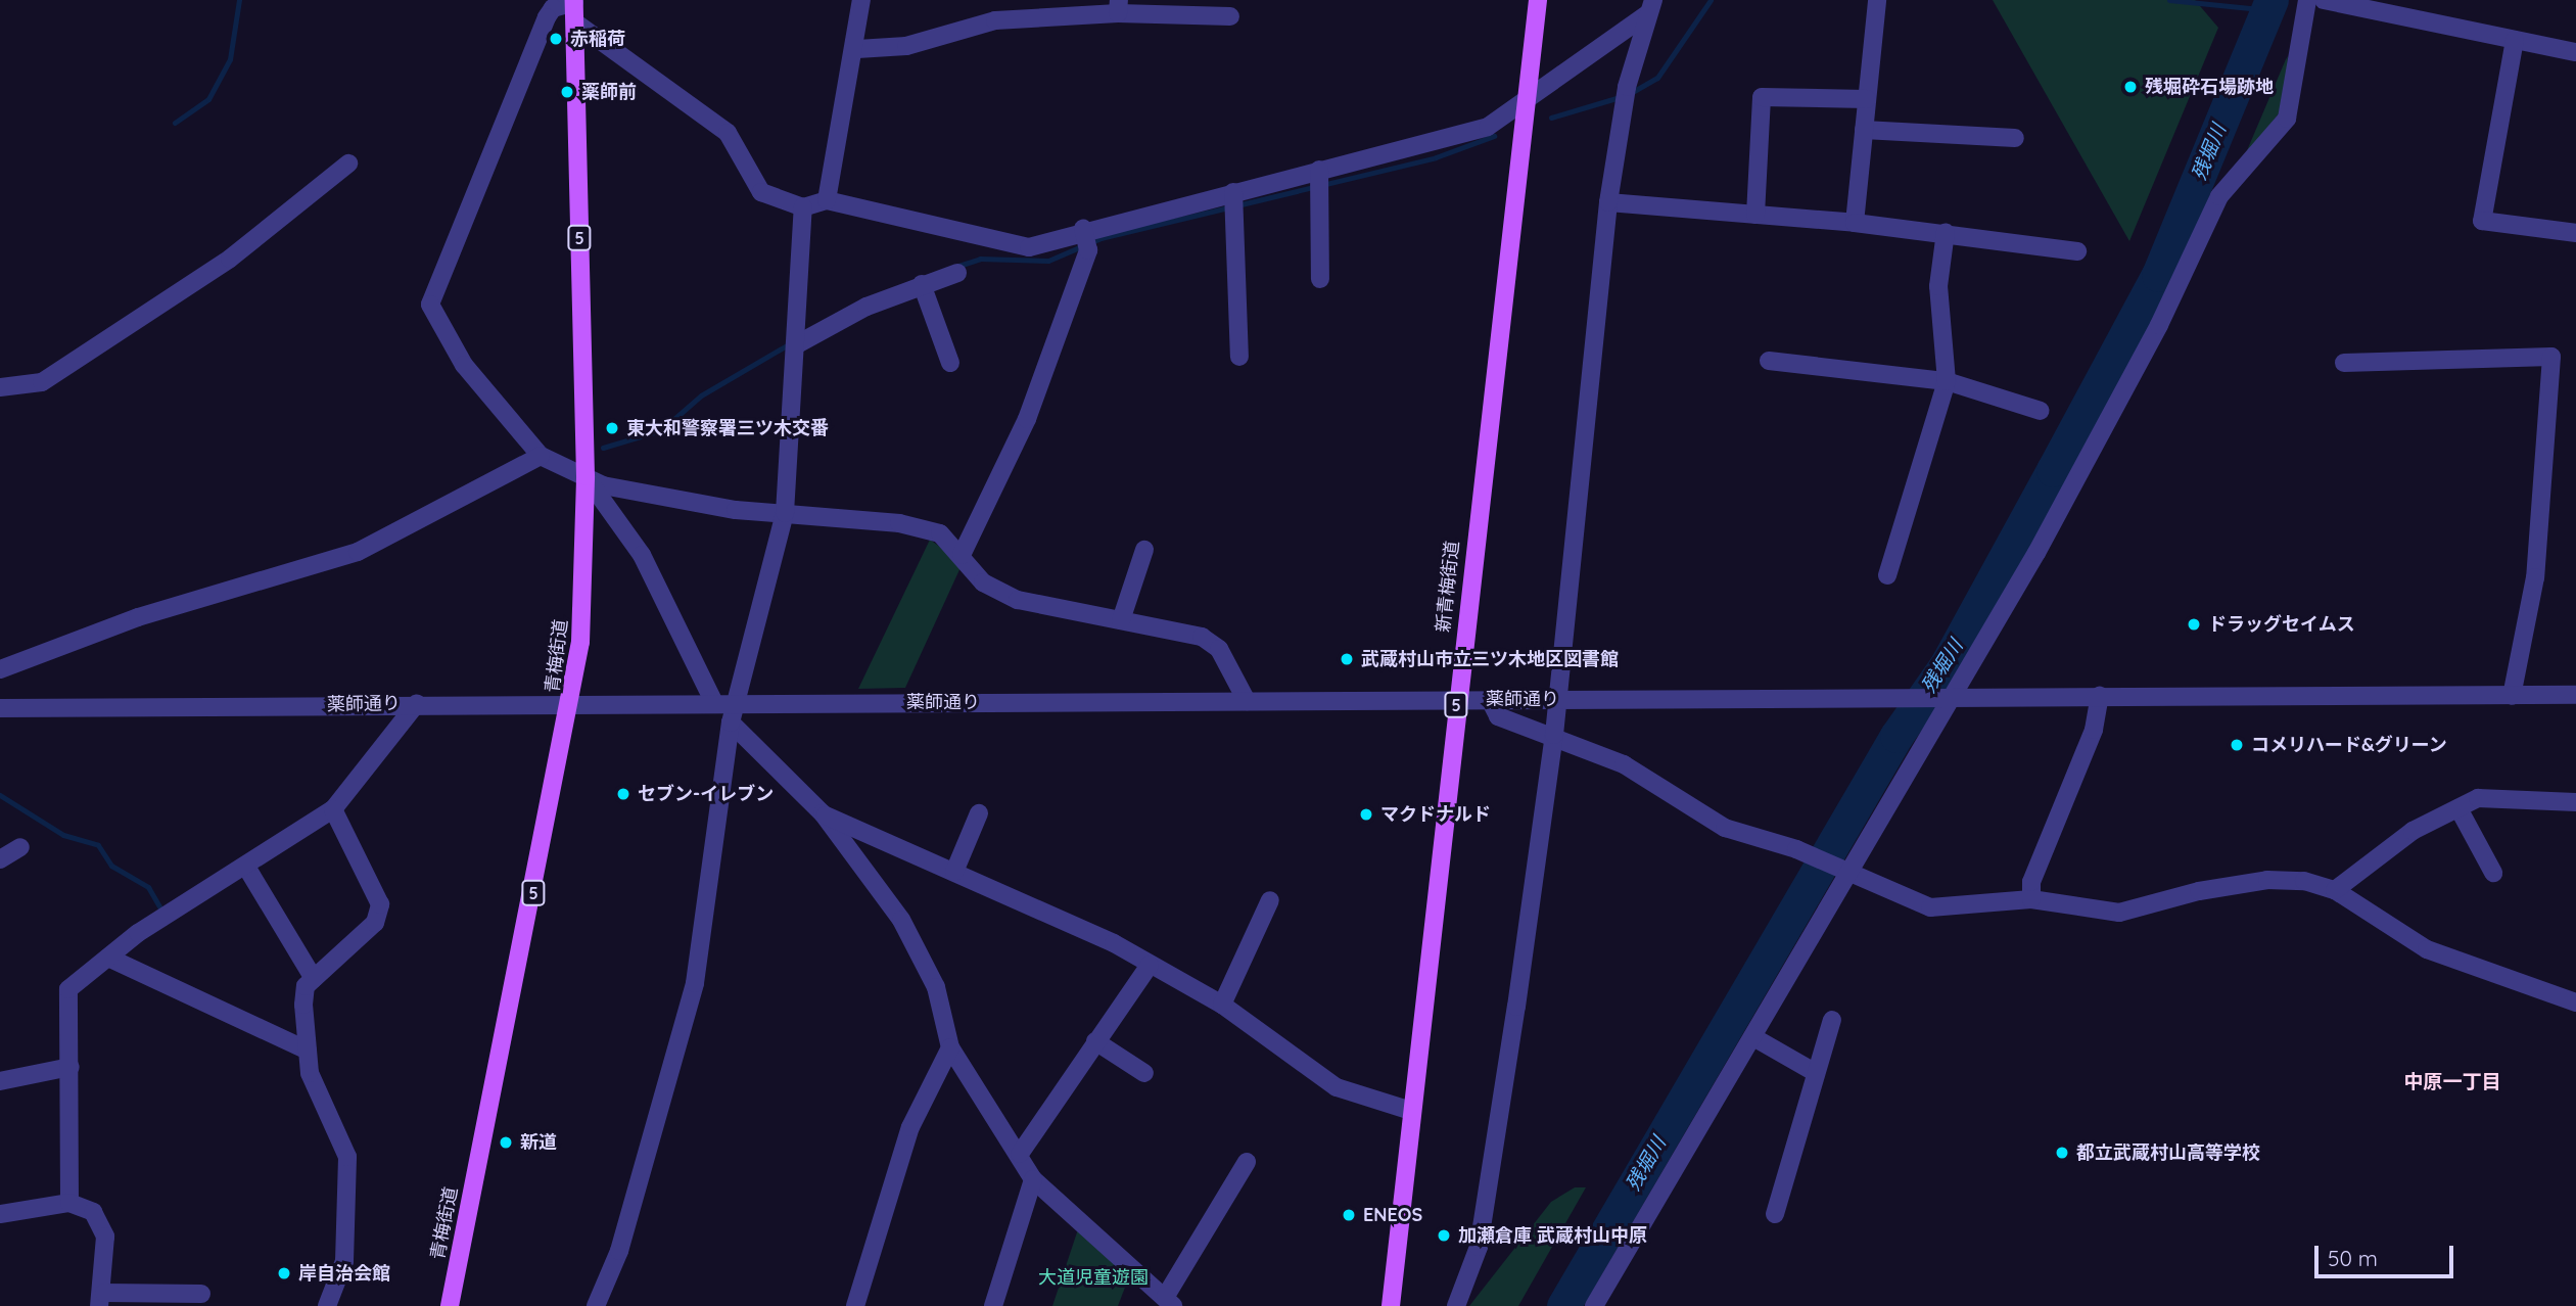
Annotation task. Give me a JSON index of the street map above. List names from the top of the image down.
{
  "streets": {
    "main road": ["5", "新青梅街道", "青梅街道"],
    "street": ["薬師通り"]
  },
  "crossings": [
    ["新青梅街道", "薬師通り"],
    ["青梅街道", "薬師通り"]
  ],
  "districts": ["中原一丁目"],
  "water": ["残堀川"],
  "parks": ["大道児童遊園"],
  "places": [
    "赤稲荷",
    "残堀砕石場跡地",
    "薬師前",
    "東大和警察署三ツ木交番",
    "ドラッグセイムス",
    "武蔵村山市立三ツ木地区図書館",
    "コメリハード&グリーン",
    "セブン-イレブン",
    "マクドナルド",
    "新道",
    "都立武蔵村山高等学校",
    "ENEOS",
    "加瀬倉庫 武蔵村山中原",
    "岸自治会館"
  ],
  "scale_bar": "50 m"
}
